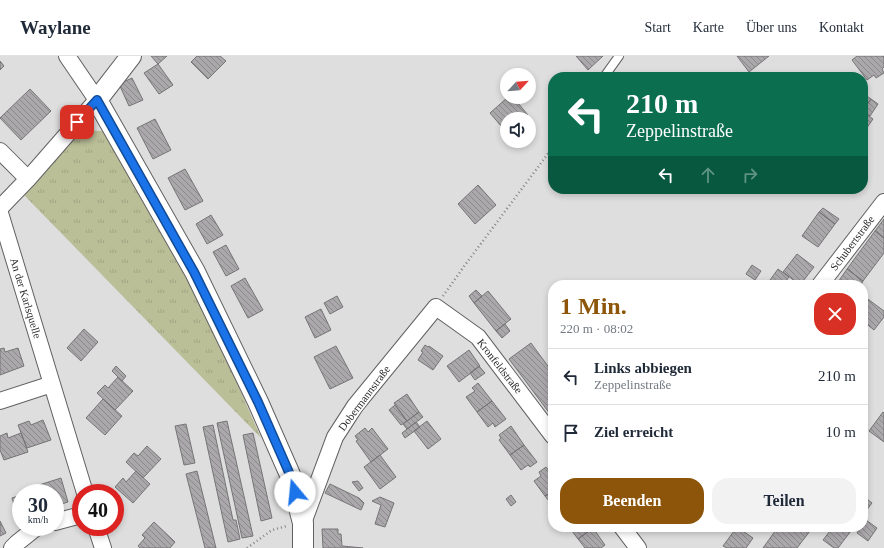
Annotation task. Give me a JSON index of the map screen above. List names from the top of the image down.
{
  "streets": {
    "street": [
      "Schubertstraße",
      "An der Karlsquelle",
      "Kronfeldstraße",
      "Dobermannstraße"
    ]
  },
  "crossings": [
    ["Kronfeldstraße", "Dobermannstraße"]
  ],
  "north": "top right",
  "page": {
    "header": "Waylane",
    "nav": [
      "Start",
      "Karte",
      "Über uns",
      "Kontakt"
    ],
    "turn": ["210 m", "Zeppelinstraße"],
    "heading": ["1 Min.", "220 m · 08:02"],
    "list": [
      {
        "name": "Links abbiegen",
        "note": "Zeppelinstraße",
        "value": "210 m"
      },
      {
        "name": "Ziel erreicht",
        "value": "10 m"
      }
    ],
    "buttons": ["Beenden", "Teilen"],
    "speed": "30 km/h",
    "limit": "40"
  }
}
